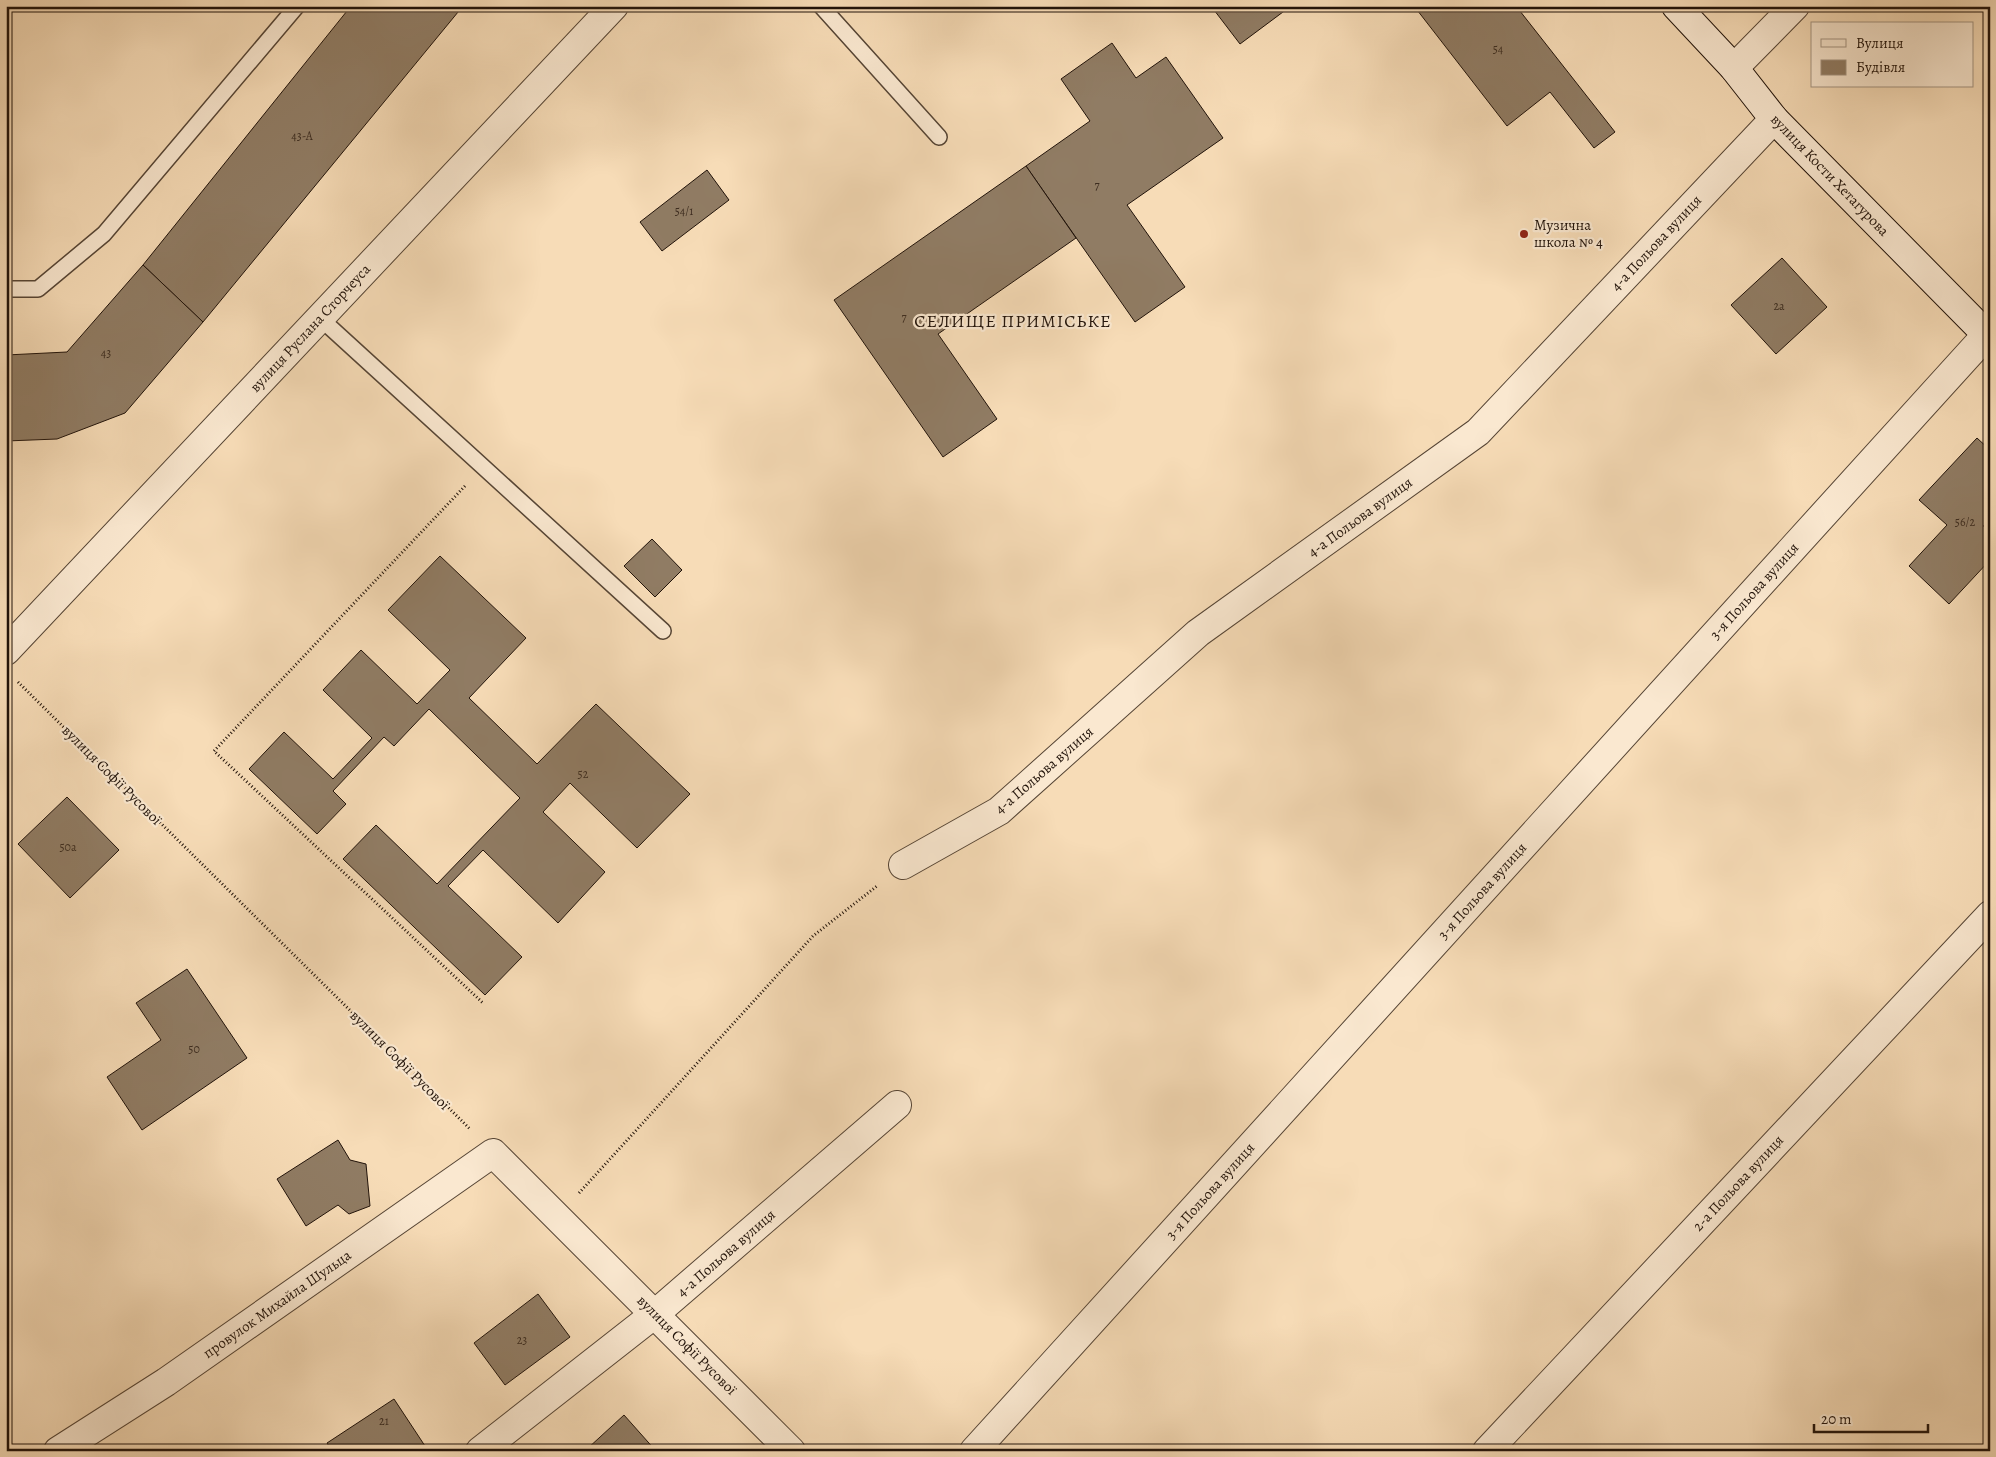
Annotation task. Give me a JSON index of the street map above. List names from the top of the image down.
{
  "streets": {
    "street": [
      "вулиця Кости Хетагурова",
      "4-а Польова вулиця",
      "вулиця Руслана Сторчеуса",
      "3-я Польова вулиця",
      "вулиця Софії Русової",
      "2-а Польова вулиця",
      "провулок Михайла Шульца"
    ]
  },
  "crossings": [
    ["вулиця Кости Хетагурова", "4-а Польова вулиця"],
    ["вулиця Кости Хетагурова", "3-я Польова вулиця"],
    ["4-а Польова вулиця", "вулиця Софії Русової"],
    ["вулиця Софії Русової", "провулок Михайла Шульца"]
  ],
  "districts": ["СЕЛИЩЕ ПРИМІСЬКЕ"],
  "places": ["Музична школа № 4"],
  "house_numbers": [
    "54",
    "43-А",
    "7",
    "54/1",
    "2а",
    "7",
    "43",
    "56/2",
    "52",
    "50а",
    "50",
    "23",
    "21"
  ],
  "legend": ["Вулиця", "Будівля"],
  "scale_bar": "20 m"
}
